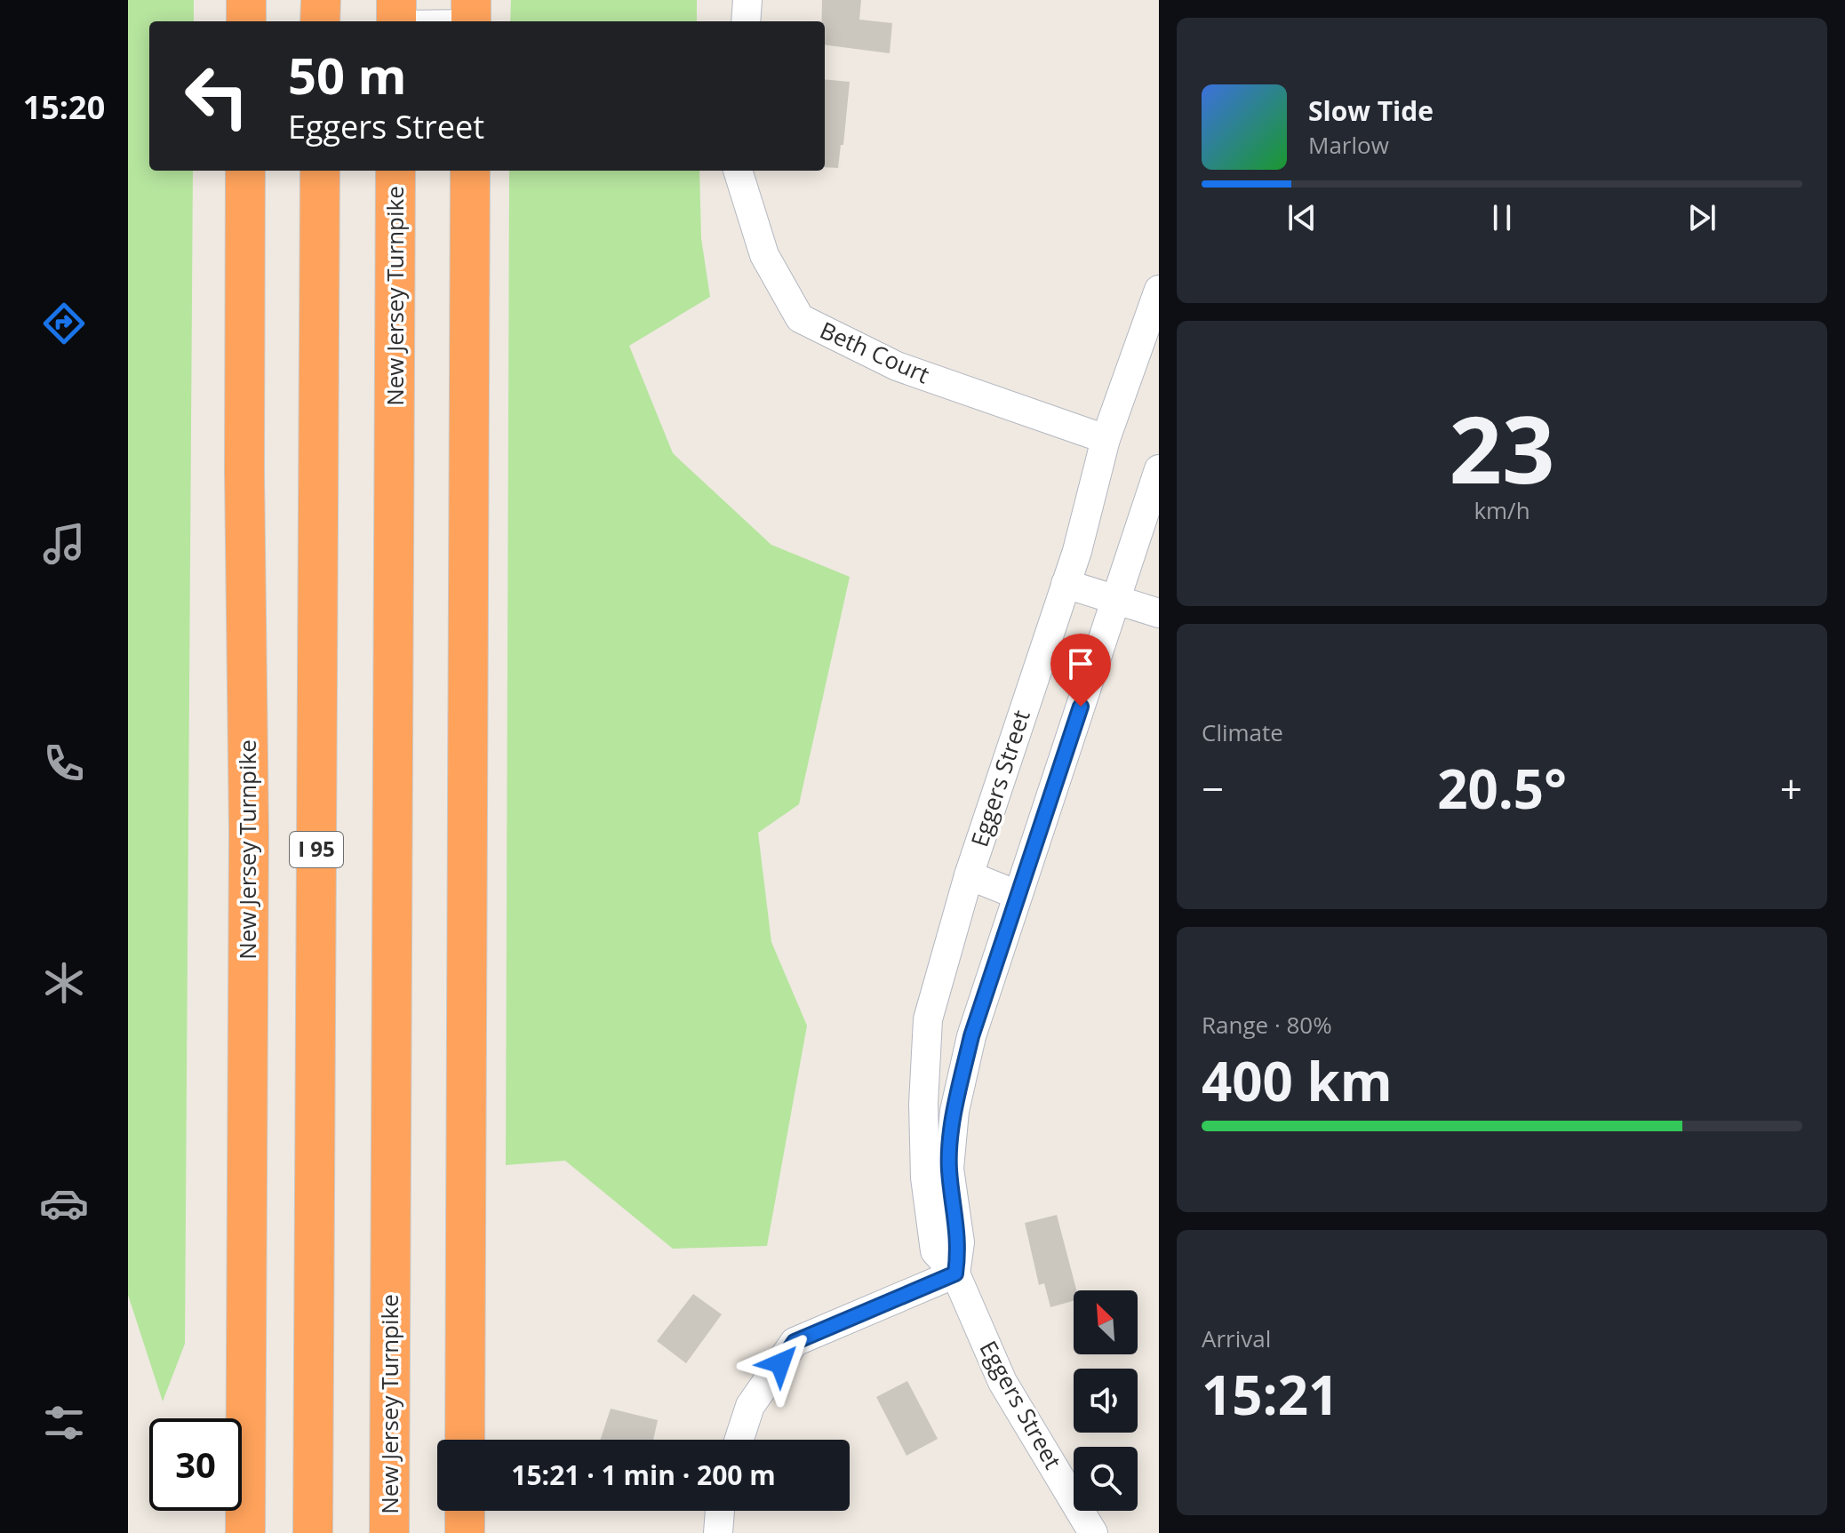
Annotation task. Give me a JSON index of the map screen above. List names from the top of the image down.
{
  "streets": {
    "highway": ["New Jersey Turnpike", "I 95"],
    "street": ["Beth Court", "Eggers Street"]
  },
  "crossings": [
    ["Beth Court", "Eggers Street"]
  ],
  "north": "top left",
  "page": {
    "tabs": "15:20",
    "turn": ["50 m", "Eggers Street"],
    "song": ["Slow Tide", "Marlow"],
    "tile": [
      ["23", "km/h"],
      "Climate",
      ["Range · 80%", "400 km"],
      ["Arrival", "15:21"]
    ],
    "heat": ["−", "20.5°", "+"],
    "limit": "30",
    "trip": "15:21 · 1 min · 200 m"
  }
}
